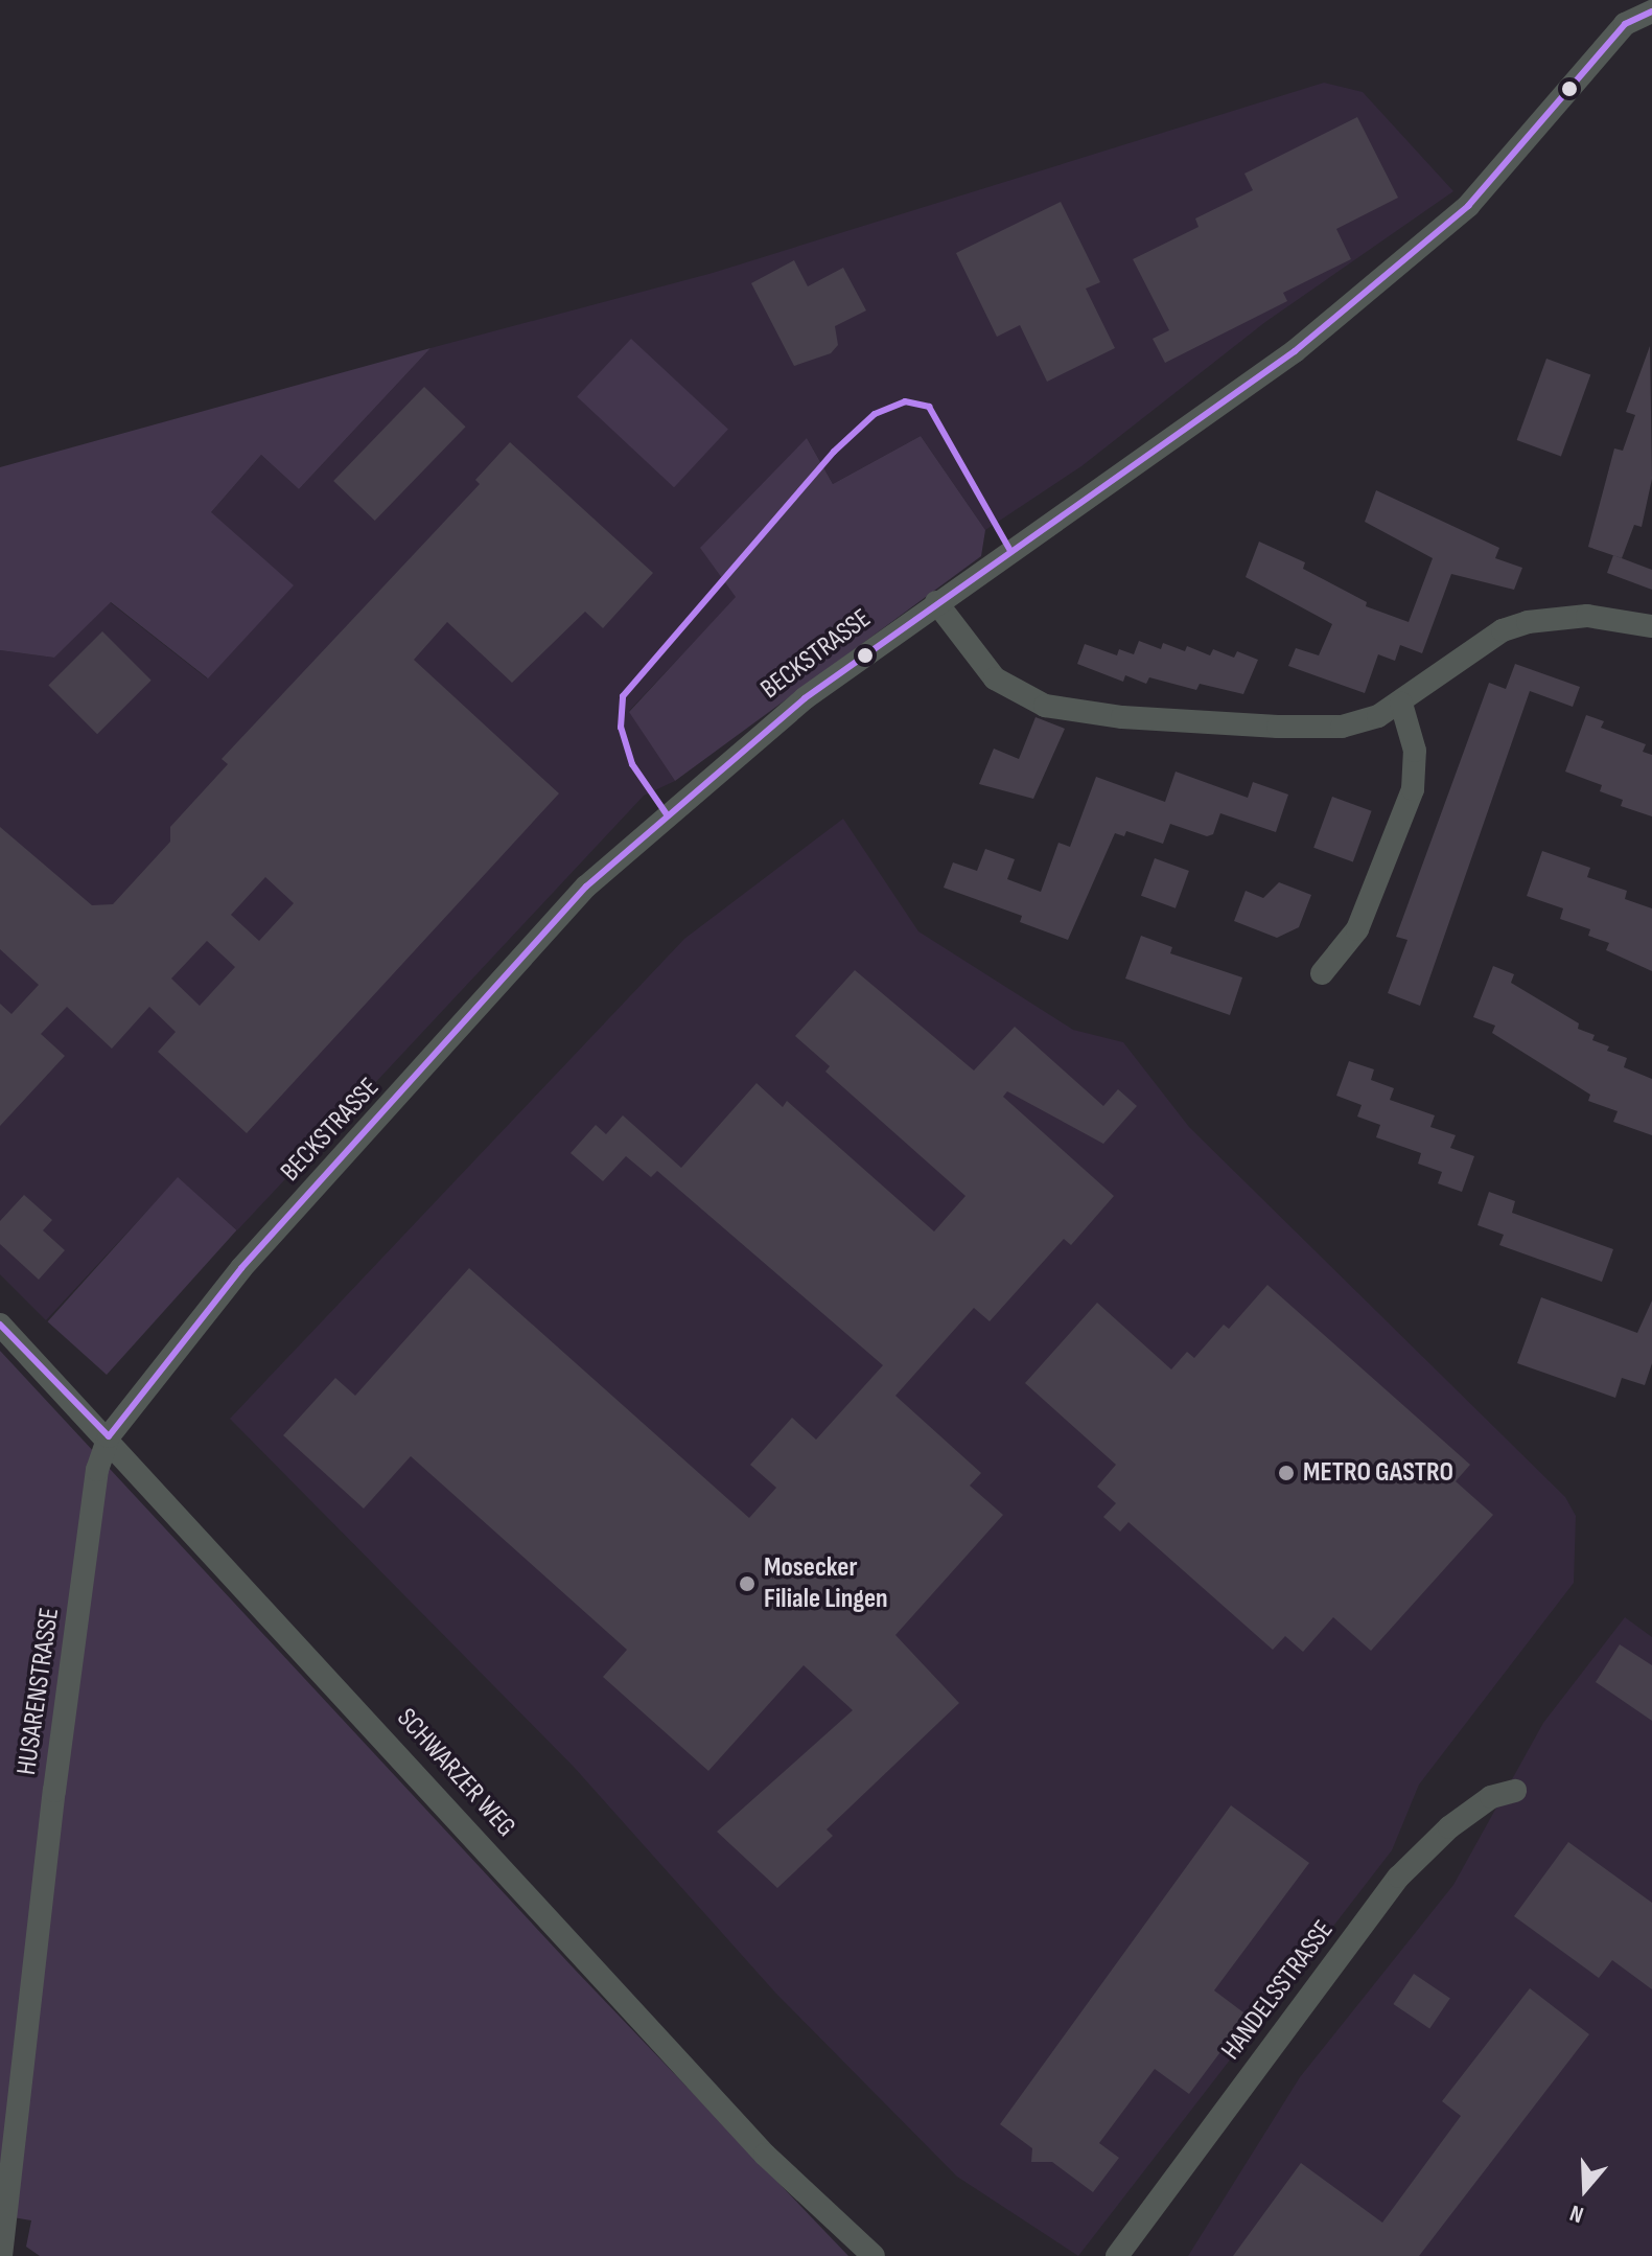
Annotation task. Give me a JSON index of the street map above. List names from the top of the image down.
{
  "streets": {
    "street": [
      "BECKSTRASSE",
      "HUSARENSTRASSE",
      "SCHWARZER WEG",
      "HANDELSSTRASSE"
    ]
  },
  "crossings": [
    ["BECKSTRASSE", "HUSARENSTRASSE"],
    ["BECKSTRASSE", "SCHWARZER WEG"],
    ["HUSARENSTRASSE", "SCHWARZER WEG"]
  ],
  "places": ["METRO GASTRO", "Mosecker Filiale Lingen"],
  "north": "bottom"
}
